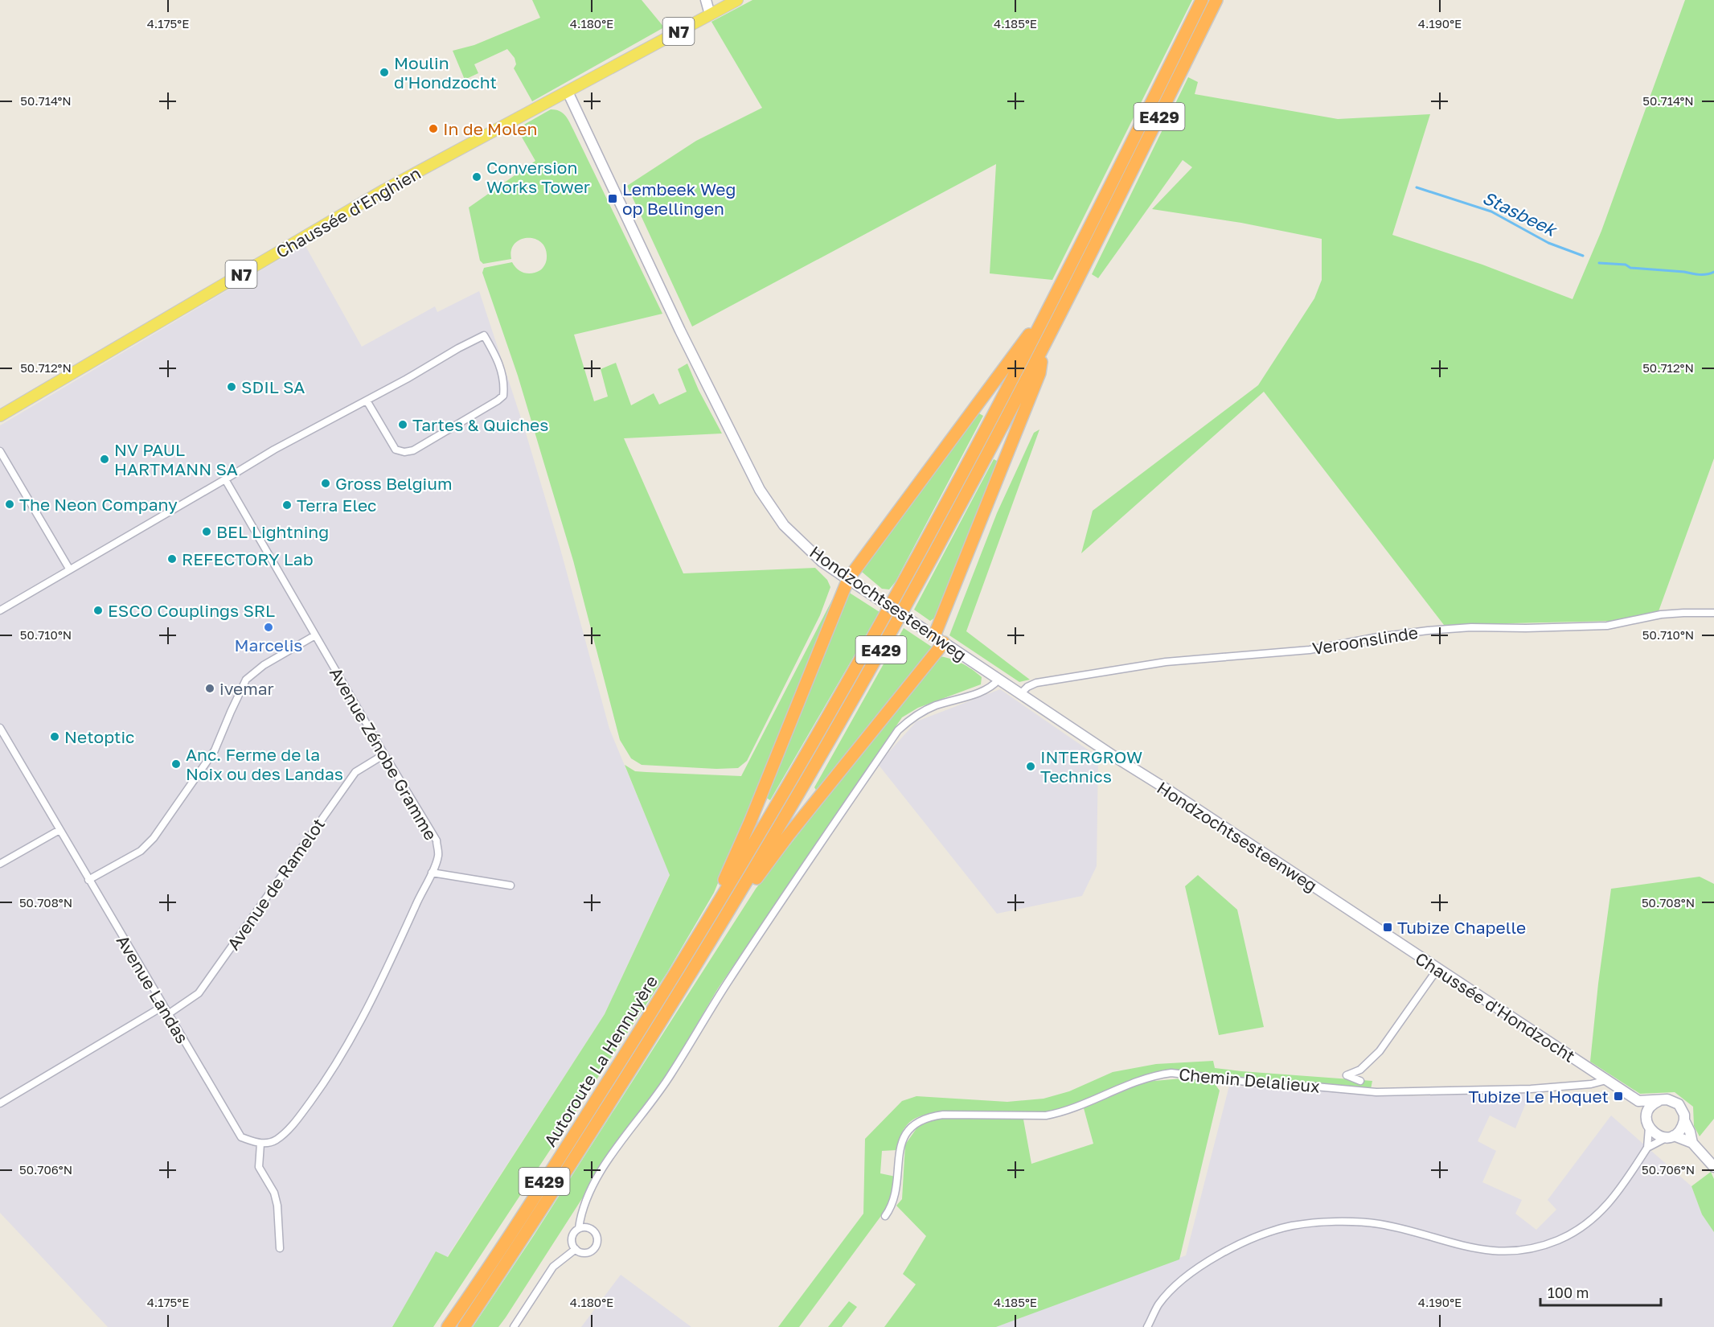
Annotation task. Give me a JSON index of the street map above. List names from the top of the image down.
{
  "streets": {
    "highway": ["E429", "Autoroute La Hennuyère"],
    "main road": [
      "N7",
      "Chaussée d'Enghien",
      "Hondzochtsesteenweg",
      "Chaussée d'Hondzocht"
    ],
    "street": [
      "Veroonslinde",
      "Avenue Zénobe Gramme",
      "Avenue de Ramelot",
      "Avenue Landas",
      "Chemin Delalieux"
    ]
  },
  "crossings": [
    ["N7", "Chaussée d'Enghien"],
    ["N7", "Hondzochtsesteenweg"],
    ["E429", "Autoroute La Hennuyère"],
    ["Chaussée d'Enghien", "Hondzochtsesteenweg"],
    ["Hondzochtsesteenweg", "Veroonslinde"],
    ["Hondzochtsesteenweg", "Chaussée d'Hondzocht"],
    ["Avenue Zénobe Gramme", "Avenue de Ramelot"],
    ["Avenue Zénobe Gramme", "Avenue Landas"],
    ["Avenue de Ramelot", "Avenue Landas"],
    ["Chaussée d'Hondzocht", "Chemin Delalieux"]
  ],
  "water": ["Stasbeek"],
  "places": {
    "other": [
      "Moulin d'Hondzocht",
      "In de Molen",
      "Conversion Works Tower",
      "SDIL SA",
      "Tartes & Quiches",
      "NV PAUL HARTMANN SA",
      "Gross Belgium",
      "The Neon Company",
      "Terra Elec",
      "BEL Lightning",
      "REFECTORY Lab",
      "ESCO Couplings SRL",
      "Marcelis",
      "ivemar",
      "Netoptic",
      "Anc. Ferme de la Noix ou des Landas",
      "INTERGROW Technics"
    ],
    "transit": ["Lembeek Weg op Bellingen", "Tubize Chapelle", "Tubize Le Hoquet"]
  },
  "scale_bar": "100 m",
  "coordinates": [
    "4.175°E",
    "4.180°E",
    "4.185°E",
    "4.190°E",
    "50.714°N",
    "50.712°N",
    "50.710°N",
    "50.708°N",
    "50.706°N"
  ]
}
